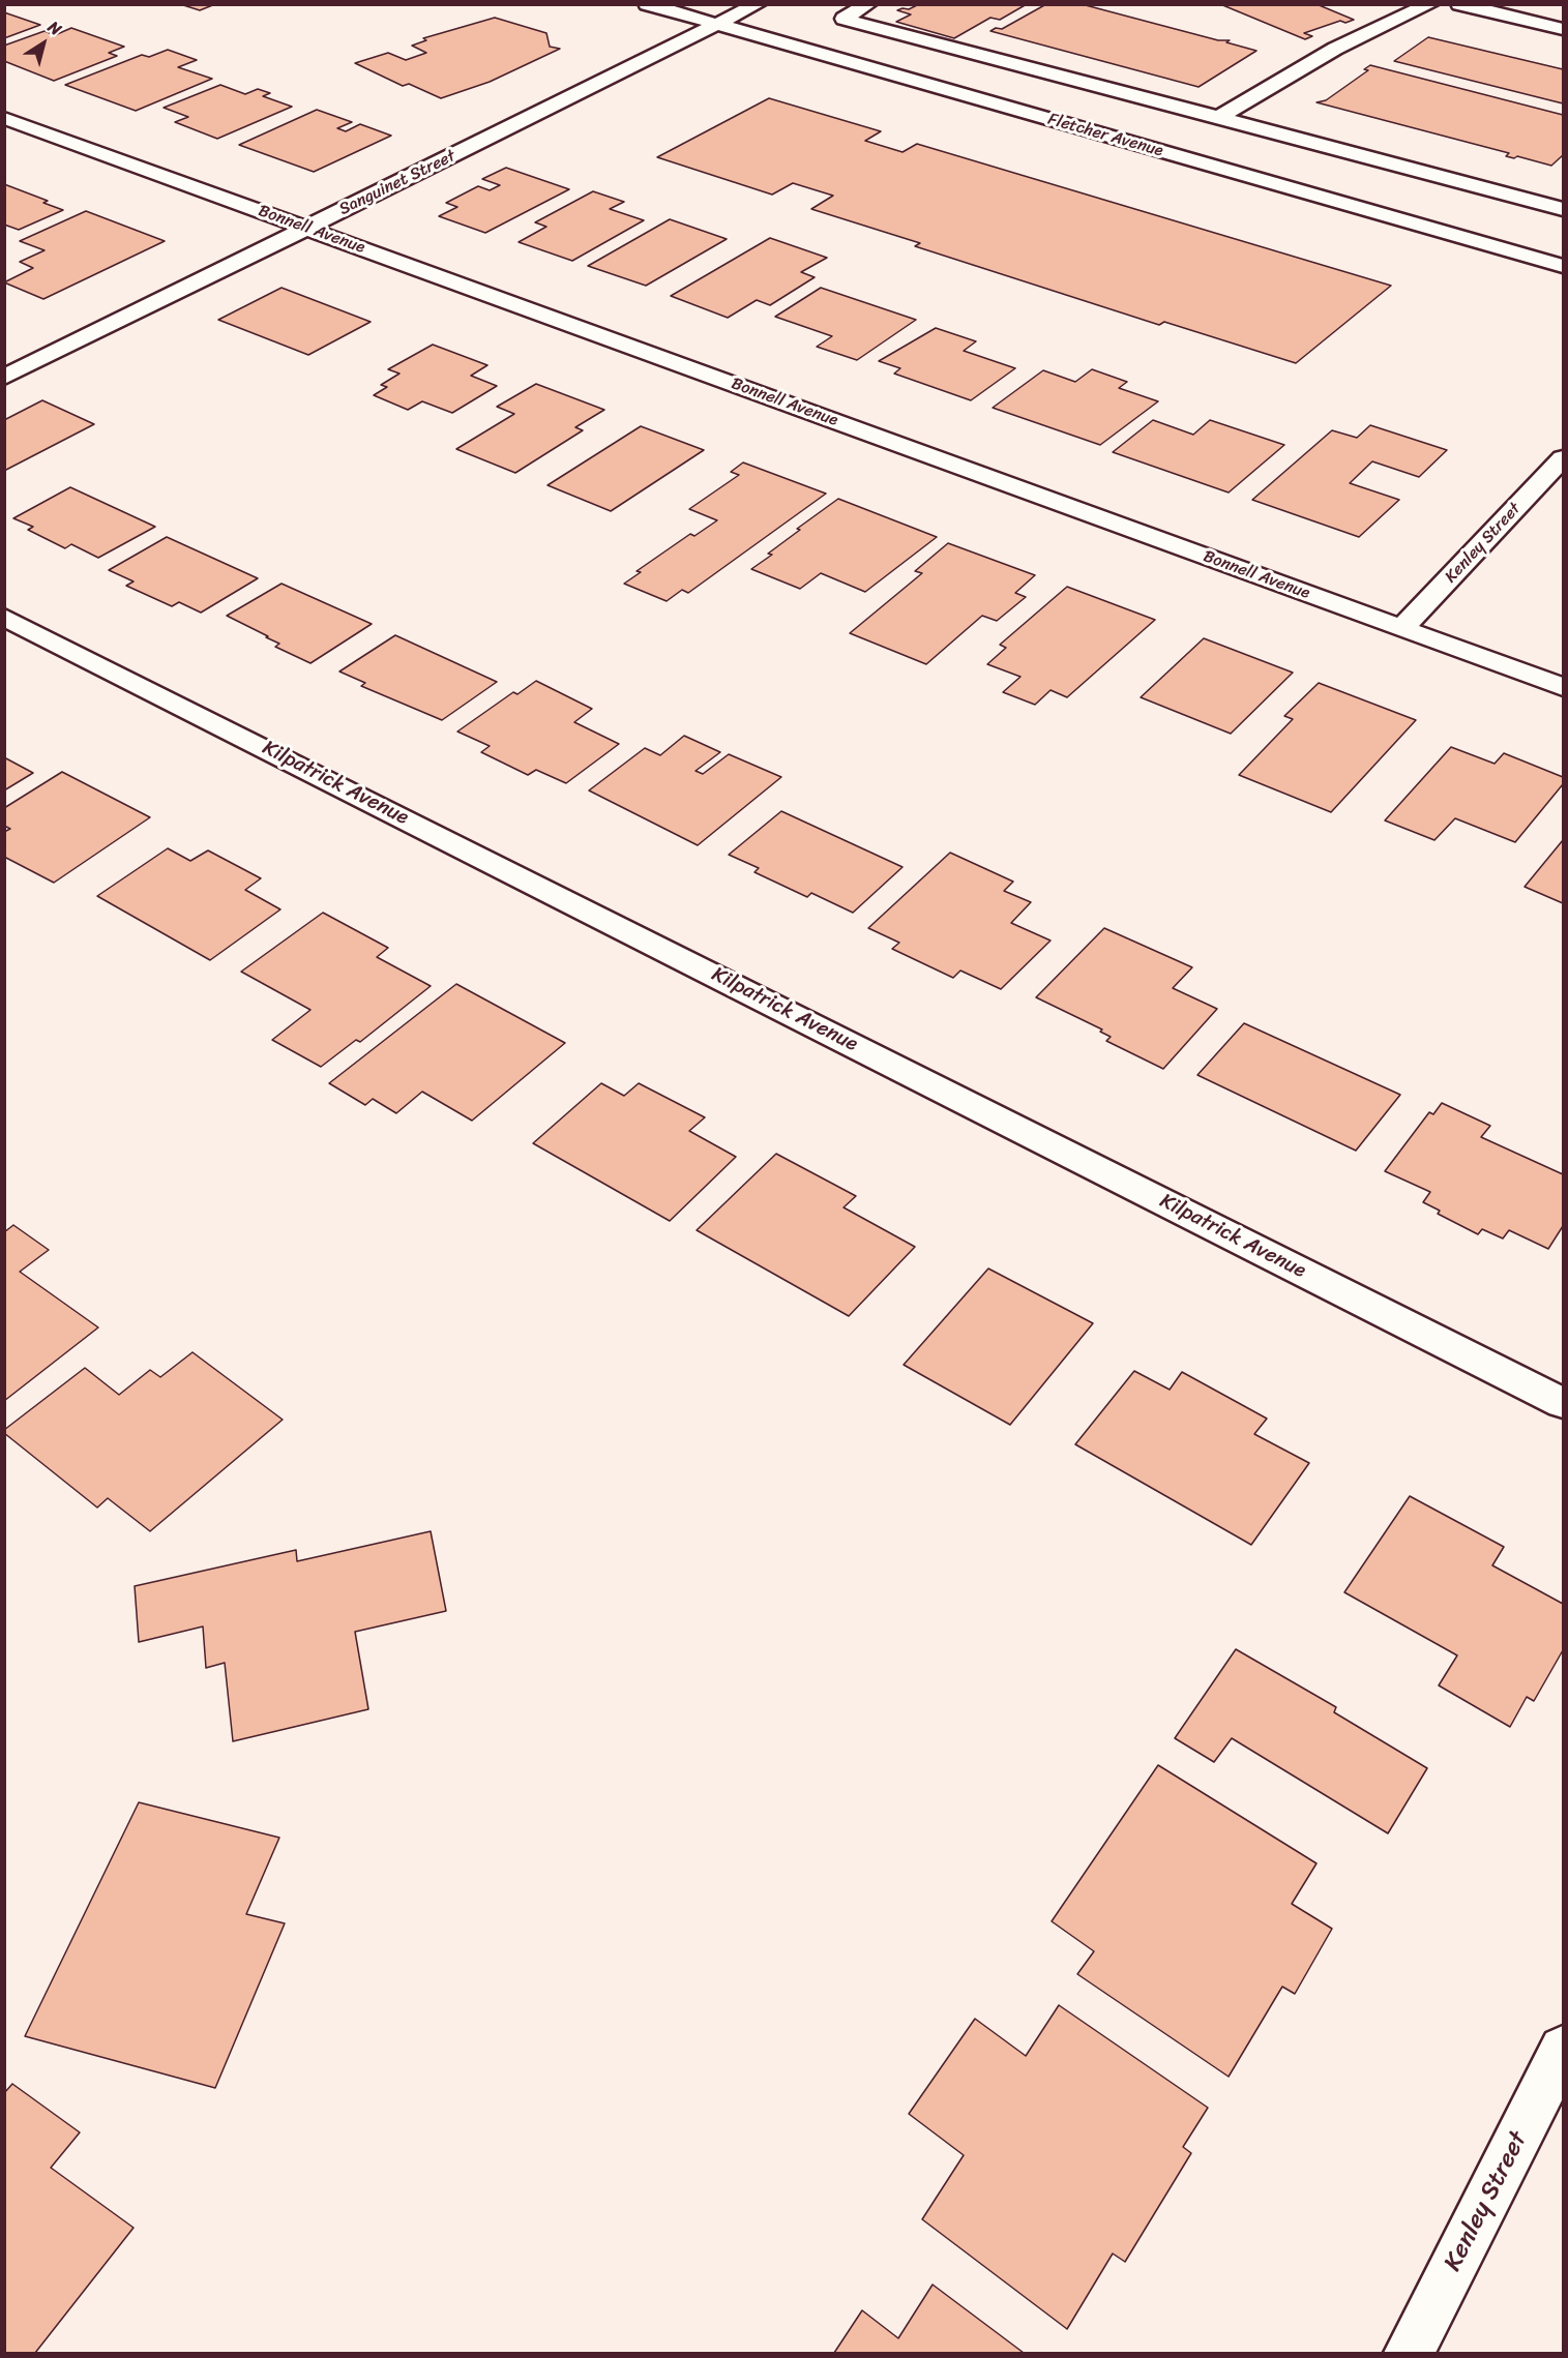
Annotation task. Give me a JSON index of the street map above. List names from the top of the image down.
{
  "streets": {
    "street": [
      "Fletcher Avenue",
      "Sanguinet Street",
      "Bonnell Avenue",
      "Kenley Street",
      "Kilpatrick Avenue"
    ]
  },
  "crossings": [
    ["Fletcher Avenue", "Sanguinet Street"],
    ["Sanguinet Street", "Bonnell Avenue"],
    ["Bonnell Avenue", "Kenley Street"]
  ],
  "north": "top right"
}
